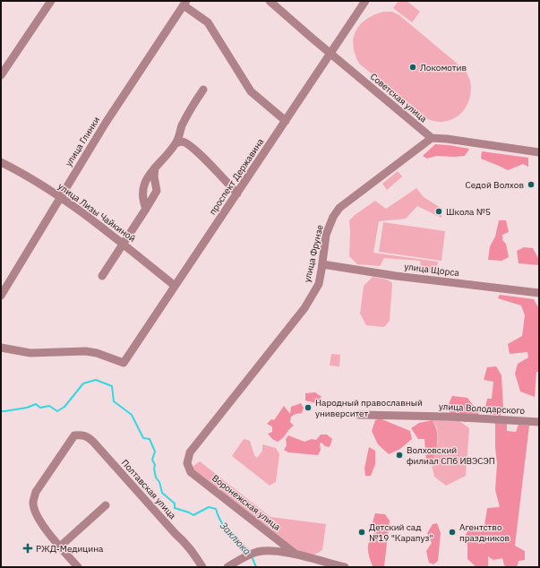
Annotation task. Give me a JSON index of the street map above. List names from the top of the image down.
{
  "streets": {
    "street": [
      "Советская улица",
      "улица Глинки",
      "проспект Державина",
      "улица Лизы Чайкиной",
      "улица Фрунзе",
      "улица Щорса",
      "улица Володарского",
      "Полтавская улица",
      "Воронежская улица"
    ]
  },
  "crossings": [
    ["Советская улица", "проспект Державина"],
    ["Советская улица", "улица Фрунзе"],
    ["улица Глинки", "улица Лизы Чайкиной"],
    ["проспект Державина", "улица Лизы Чайкиной"],
    ["улица Фрунзе", "улица Щорса"],
    ["улица Фрунзе", "Воронежская улица"]
  ],
  "water": ["Заклюка"],
  "places": {
    "other": [
      "Локомотив",
      "Седой Волхов",
      "Школа №5",
      "Народный православный университет",
      "Волховский филиал СПб ИВЭСЭП",
      "Детский сад №19 \"Карапуз\"",
      "Агентство праздников"
    ],
    "health": ["РЖД-Медицина"]
  }
}
